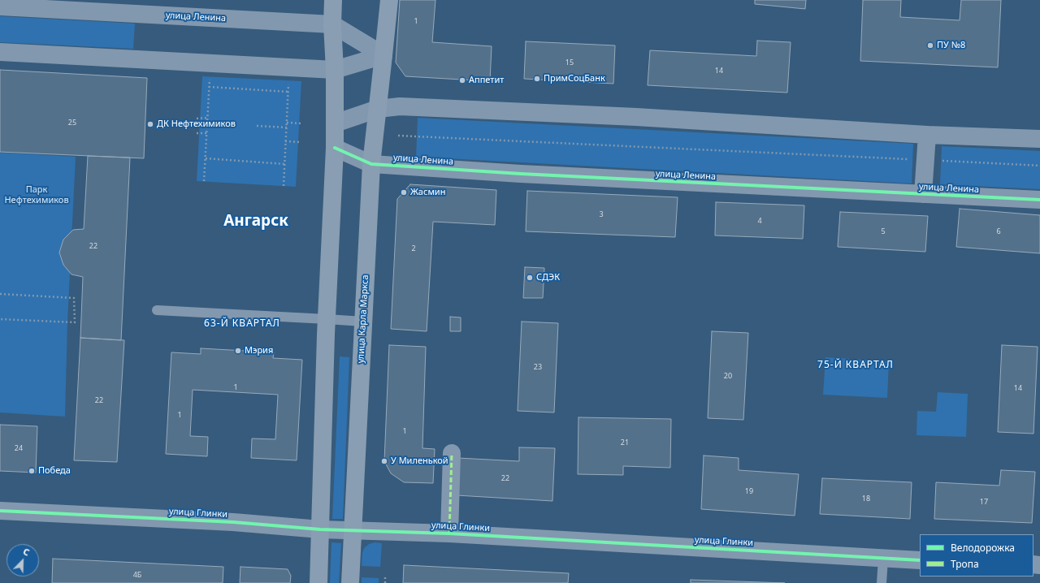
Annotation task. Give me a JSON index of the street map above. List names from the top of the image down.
{
  "streets": {
    "street": ["улица Ленина", "улица Карла Маркса", "улица Глинки"]
  },
  "crossings": [
    ["улица Ленина", "улица Карла Маркса"],
    ["улица Карла Маркса", "улица Глинки"]
  ],
  "districts": ["Ангарск", "63-Й КВАРТАЛ", "75-Й КВАРТАЛ"],
  "parks": ["Парк Нефтехимиков"],
  "places": [
    "ПУ №8",
    "ПримСоцБанк",
    "Аппетит",
    "ДК Нефтехимиков",
    "Жасмин",
    "СДЭК",
    "Мэрия",
    "У Миленькой",
    "Победа"
  ],
  "house_numbers": [
    "1",
    "15",
    "14",
    "25",
    "3",
    "4",
    "5",
    "6",
    "22",
    "2",
    "23",
    "20",
    "1",
    "14",
    "22",
    "1",
    "1",
    "21",
    "24",
    "22",
    "19",
    "18",
    "17",
    "4Б"
  ],
  "legend": ["Велодорожка", "Тропа"],
  "north": "top right"
}
